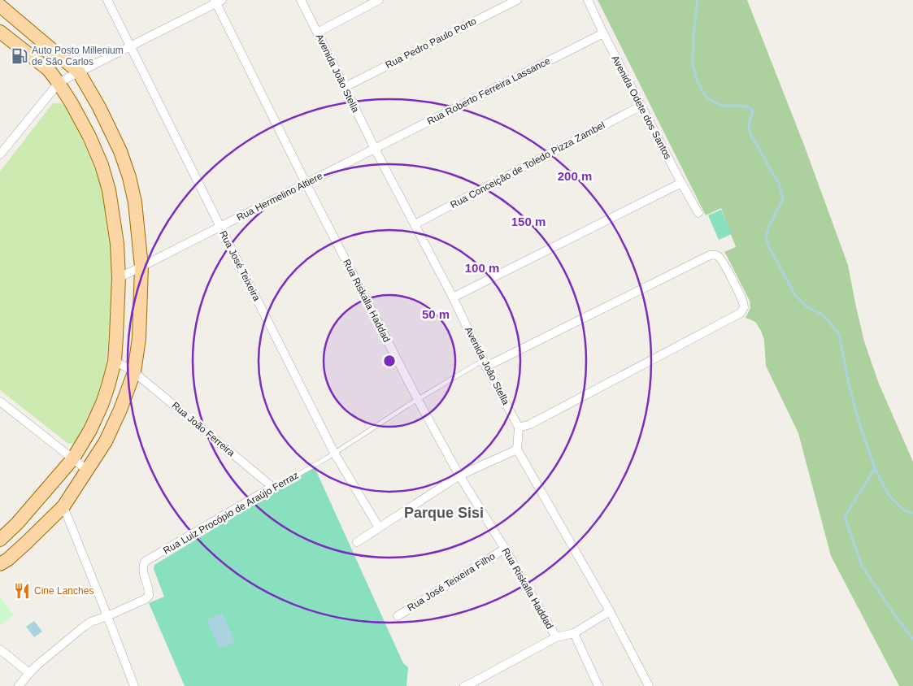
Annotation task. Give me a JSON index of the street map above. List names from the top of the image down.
{
  "streets": {
    "street": [
      "Rua Pedro Paulo Porto",
      "Avenida João Stella",
      "Rua Roberto Ferreira Lassance",
      "Avenida Odete dos Santos",
      "Rua Conceição de Toledo Pizza Zambel",
      "Rua Hermelino Altiere",
      "Rua José Teixeira",
      "Rua Riskalla Haddad",
      "Rua João Ferreira",
      "Rua Luiz Procópio de Araújo Ferraz",
      "Rua José Teixeira Filho"
    ]
  },
  "crossings": [
    ["Rua Pedro Paulo Porto", "Avenida João Stella"],
    ["Avenida João Stella", "Rua Roberto Ferreira Lassance"],
    ["Avenida João Stella", "Rua Conceição de Toledo Pizza Zambel"],
    ["Avenida João Stella", "Rua Hermelino Altiere"],
    ["Avenida João Stella", "Rua Luiz Procópio de Araújo Ferraz"],
    ["Rua Roberto Ferreira Lassance", "Avenida Odete dos Santos"],
    ["Rua Roberto Ferreira Lassance", "Rua Hermelino Altiere"],
    ["Avenida Odete dos Santos", "Rua Conceição de Toledo Pizza Zambel"],
    ["Rua Hermelino Altiere", "Rua José Teixeira"],
    ["Rua Hermelino Altiere", "Rua Riskalla Haddad"],
    ["Rua José Teixeira", "Rua Luiz Procópio de Araújo Ferraz"],
    ["Rua Riskalla Haddad", "Rua Luiz Procópio de Araújo Ferraz"],
    ["Rua Riskalla Haddad", "Rua José Teixeira Filho"],
    ["Rua João Ferreira", "Rua Luiz Procópio de Araújo Ferraz"]
  ],
  "districts": ["Parque Sisi"],
  "places": {
    "fuel station": ["Auto Posto Millenium de São Carlos"],
    "restaurant": ["Cine Lanches"]
  },
  "rings": [
    "200 m",
    "150 m",
    "100 m",
    "50 m"
  ]
}
